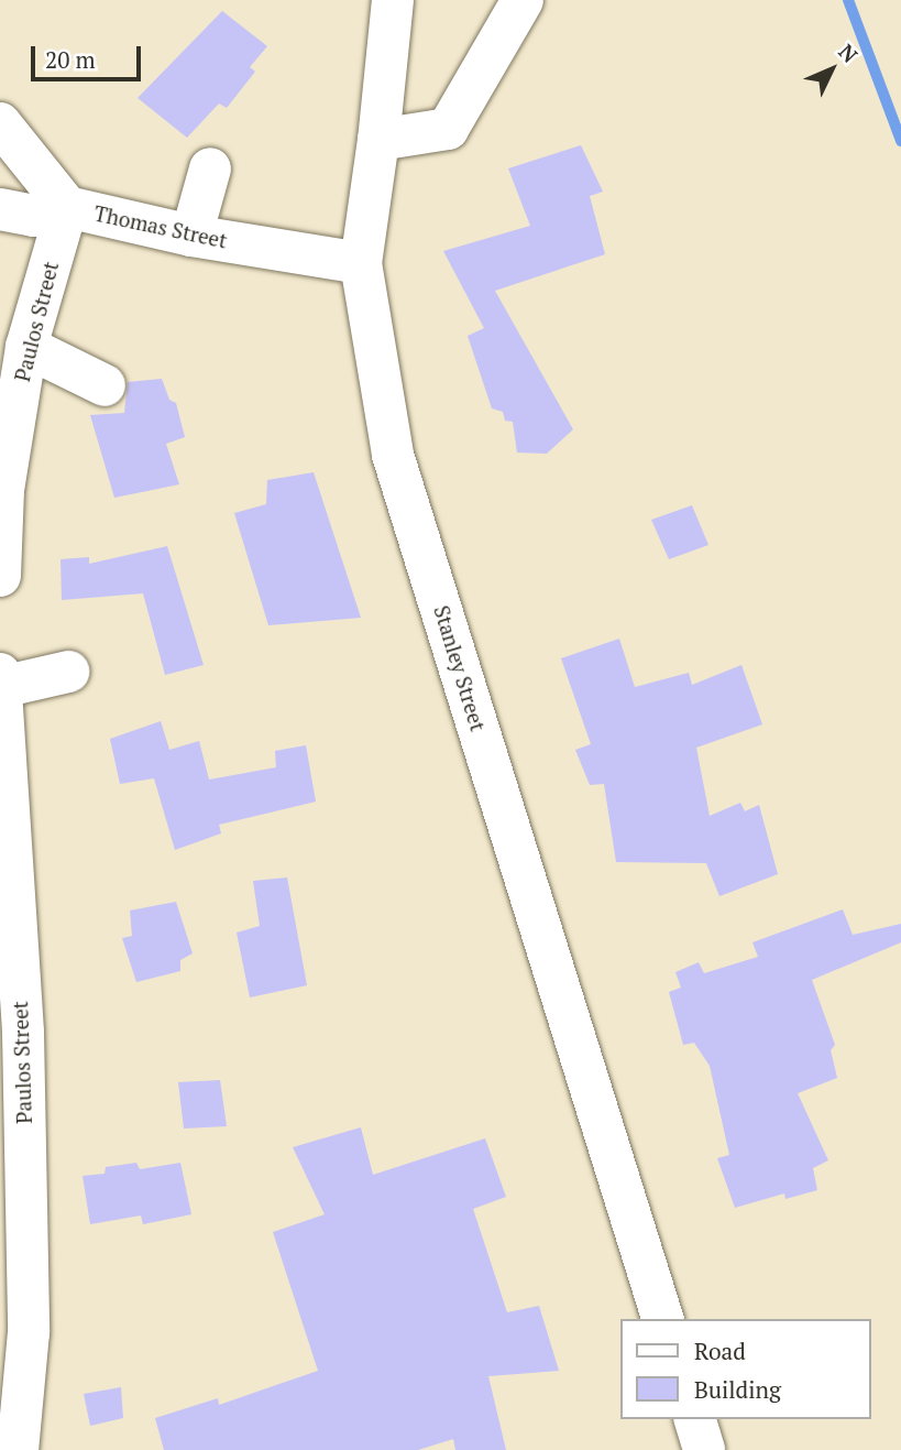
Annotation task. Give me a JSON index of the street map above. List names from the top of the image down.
{
  "streets": {
    "street": ["Thomas Street", "Paulos Street", "Stanley Street"]
  },
  "crossings": [
    ["Thomas Street", "Paulos Street"],
    ["Thomas Street", "Stanley Street"]
  ],
  "legend": ["Road", "Building"],
  "scale_bar": "20 m",
  "north": "top right"
}
